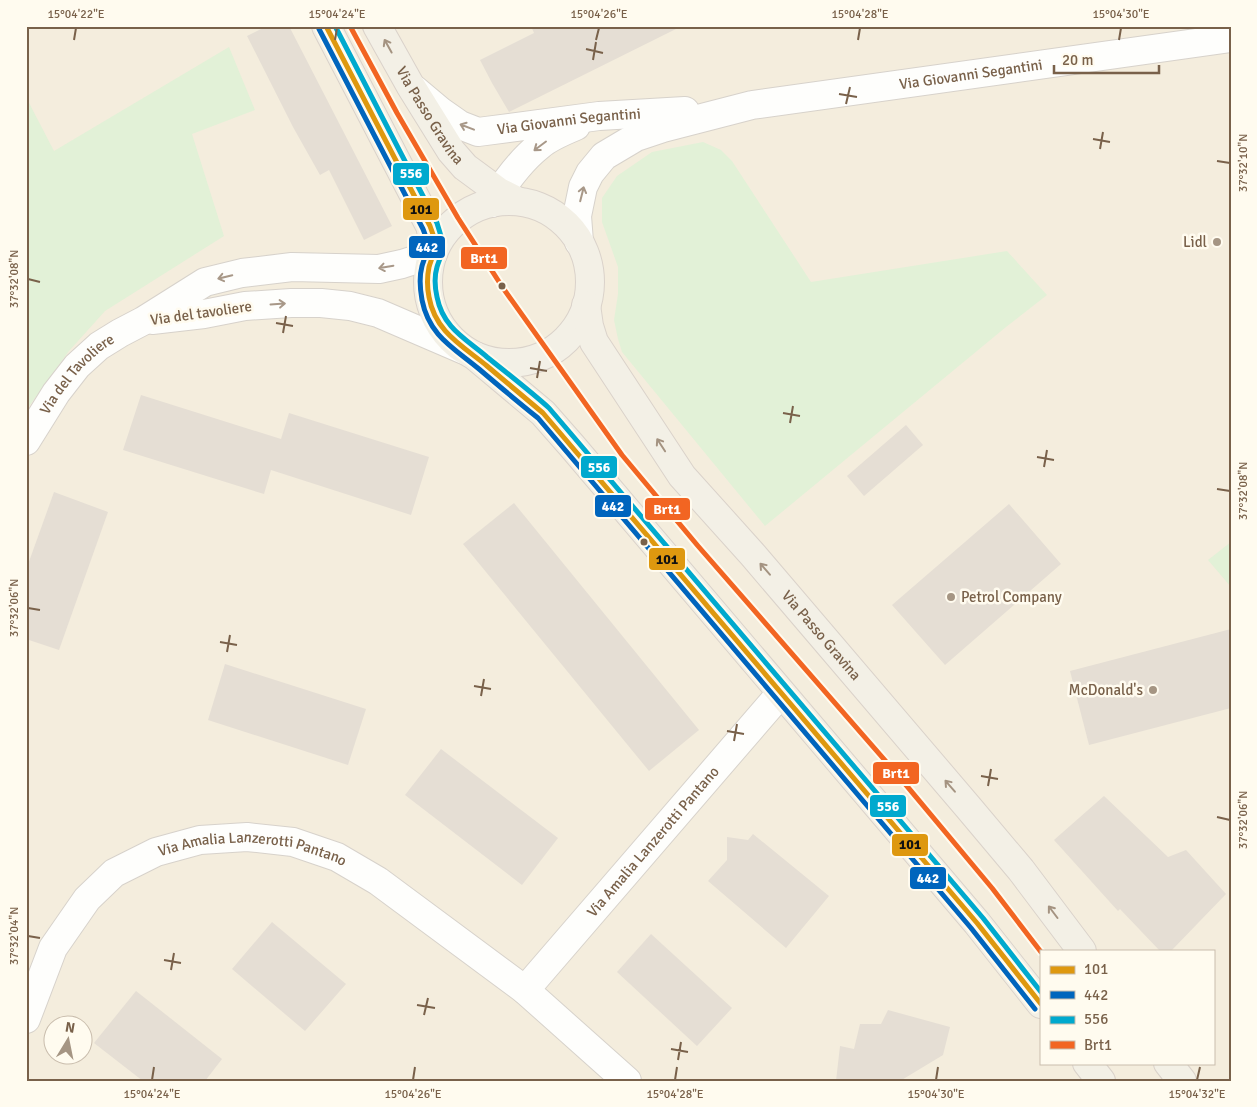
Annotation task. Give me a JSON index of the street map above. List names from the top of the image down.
{
  "streets": {
    "main road": ["Via Passo Gravina"],
    "street": [
      "Via Giovanni Segantini",
      "Via del tavoliere",
      "Via del Tavoliere",
      "Via Amalia Lanzerotti Pantano"
    ]
  },
  "crossings": [
    ["Via Giovanni Segantini", "Via Passo Gravina"],
    ["Via Giovanni Segantini", "Via del tavoliere"],
    ["Via Passo Gravina", "Via del tavoliere"],
    ["Via del tavoliere", "Via del Tavoliere"]
  ],
  "places": ["Lidl", "Petrol Company", "McDonald's"],
  "lines": [
    "transit line 101",
    "transit line 556",
    "transit line Brt1",
    "transit line 442"
  ],
  "legend": [
    "101",
    "442",
    "556",
    "Brt1"
  ],
  "scale_bar": "20 m",
  "north": "top",
  "coordinates": [
    "15°04'22\"E",
    "15°04'24\"E",
    "15°04'26\"E",
    "15°04'28\"E",
    "15°04'30\"E",
    "37°32'10\"N",
    "37°32'08\"N",
    "37°32'06\"N",
    "37°32'04\"N",
    "15°04'32\"E"
  ]
}
